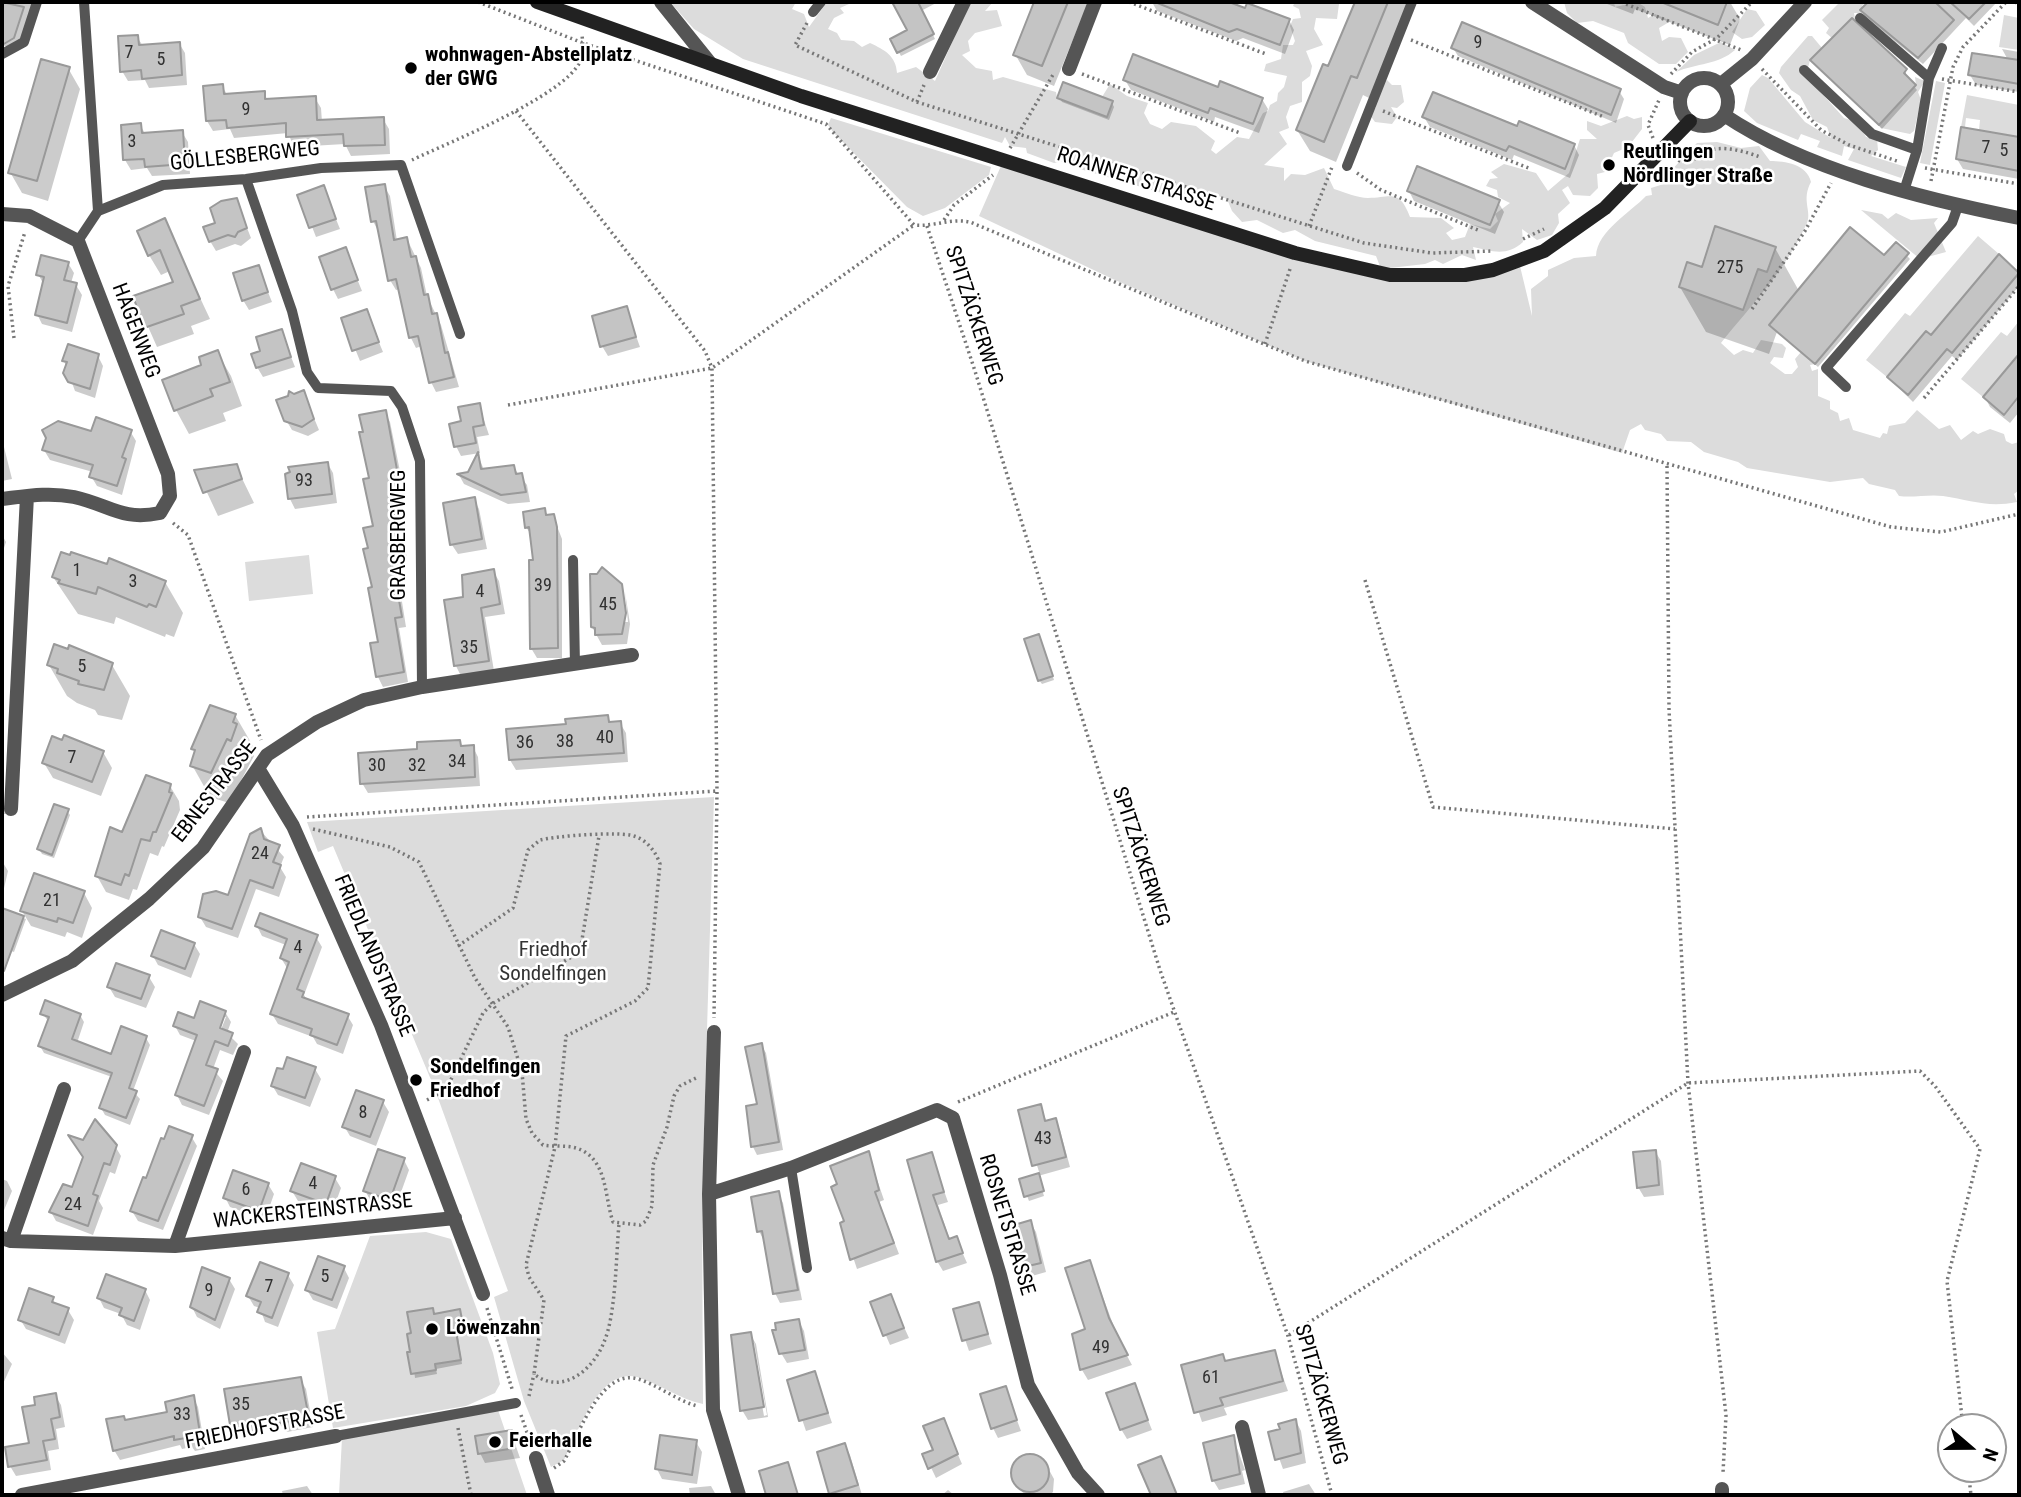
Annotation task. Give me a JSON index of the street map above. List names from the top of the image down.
{
  "streets": {
    "street": [
      "ROANNER STRASSE",
      "HAGENWEG",
      "EBNESTRASSE",
      "FRIEDLANDSTRASSE",
      "WACKERSTEINSTRASSE",
      "ROSNETSTRASSE",
      "FRIEDHOFSTRASSE"
    ],
    "lane": ["GÖLLESBERGWEG", "GRASBERGWEG"],
    "path": ["SPITZÄCKERWEG"]
  },
  "crossings": [
    ["GÖLLESBERGWEG", "GRASBERGWEG"],
    ["GRASBERGWEG", "EBNESTRASSE"],
    ["EBNESTRASSE", "FRIEDLANDSTRASSE"],
    ["FRIEDLANDSTRASSE", "WACKERSTEINSTRASSE"]
  ],
  "parks": ["Friedhof Sondelfingen"],
  "places": [
    "wohnwagen-Abstellplatz der GWG",
    "Reutlingen Nördlinger Straße",
    "Sondelfingen Friedhof",
    "Löwenzahn",
    "Feierhalle"
  ],
  "house_numbers": [
    "9",
    "7",
    "5",
    "9",
    "3",
    "7",
    "5",
    "275",
    "93",
    "1",
    "3",
    "39",
    "4",
    "45",
    "35",
    "5",
    "40",
    "38",
    "36",
    "7",
    "34",
    "30",
    "32",
    "24",
    "21",
    "4",
    "8",
    "43",
    "4",
    "6",
    "24",
    "5",
    "7",
    "9",
    "49",
    "61",
    "35",
    "33"
  ],
  "north": "right"
}
